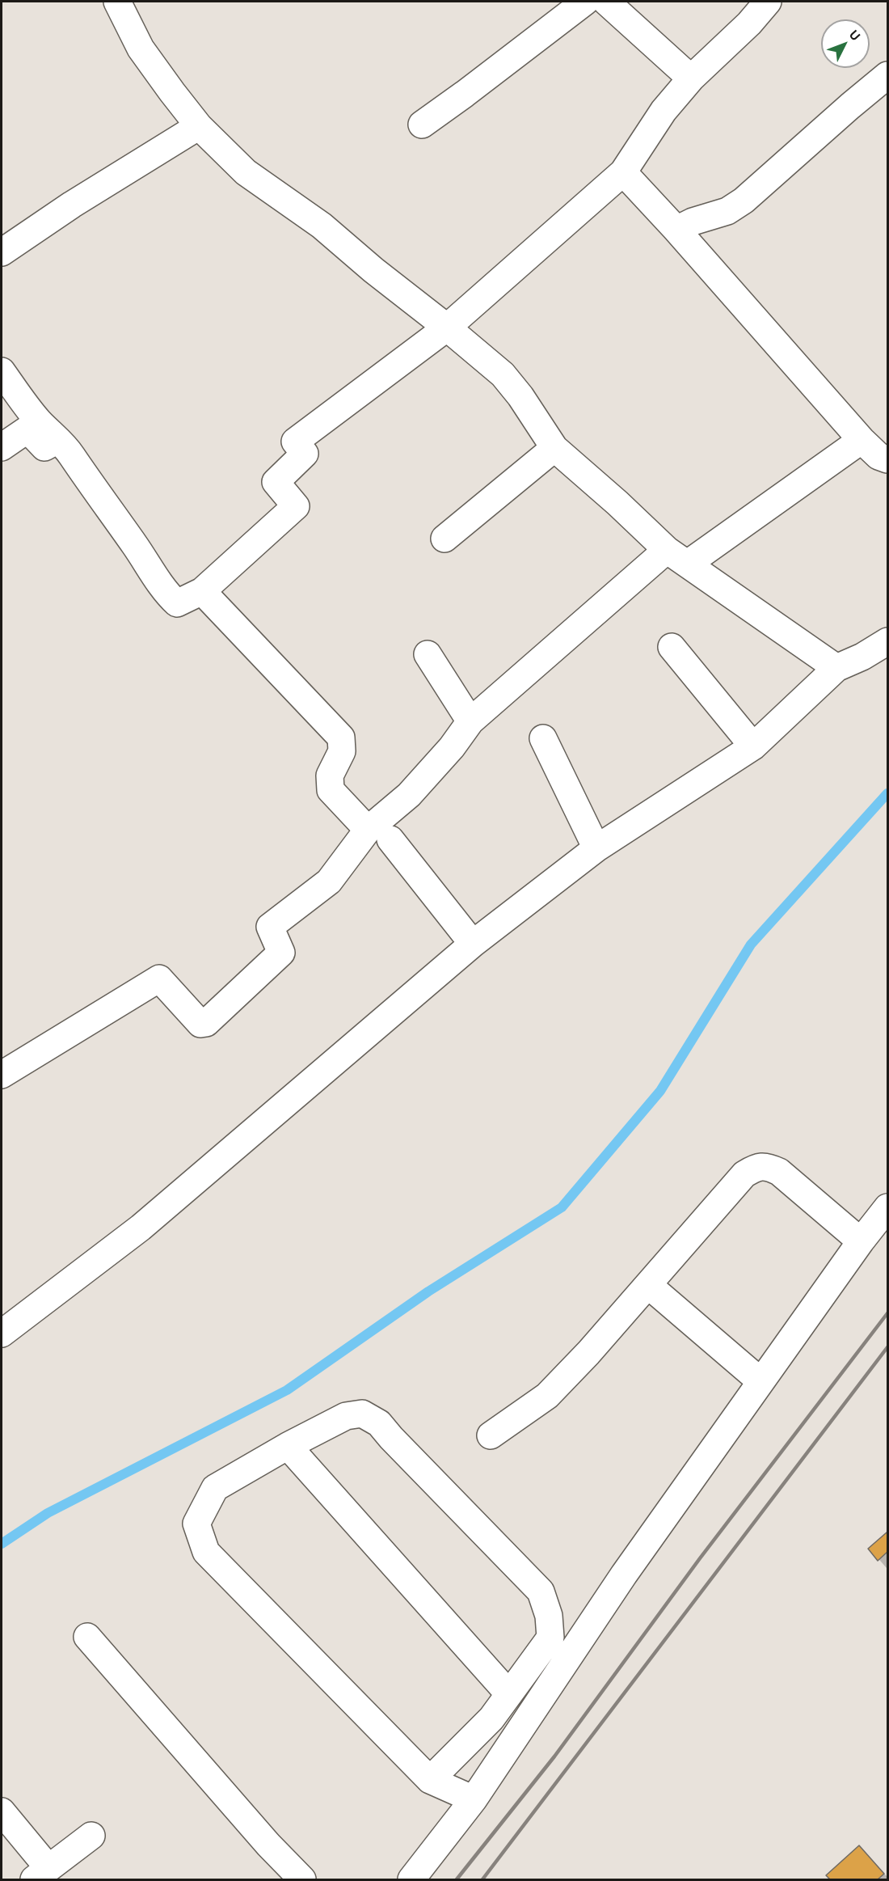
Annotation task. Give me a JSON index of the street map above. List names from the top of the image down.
{
  "north": "top right"
}
